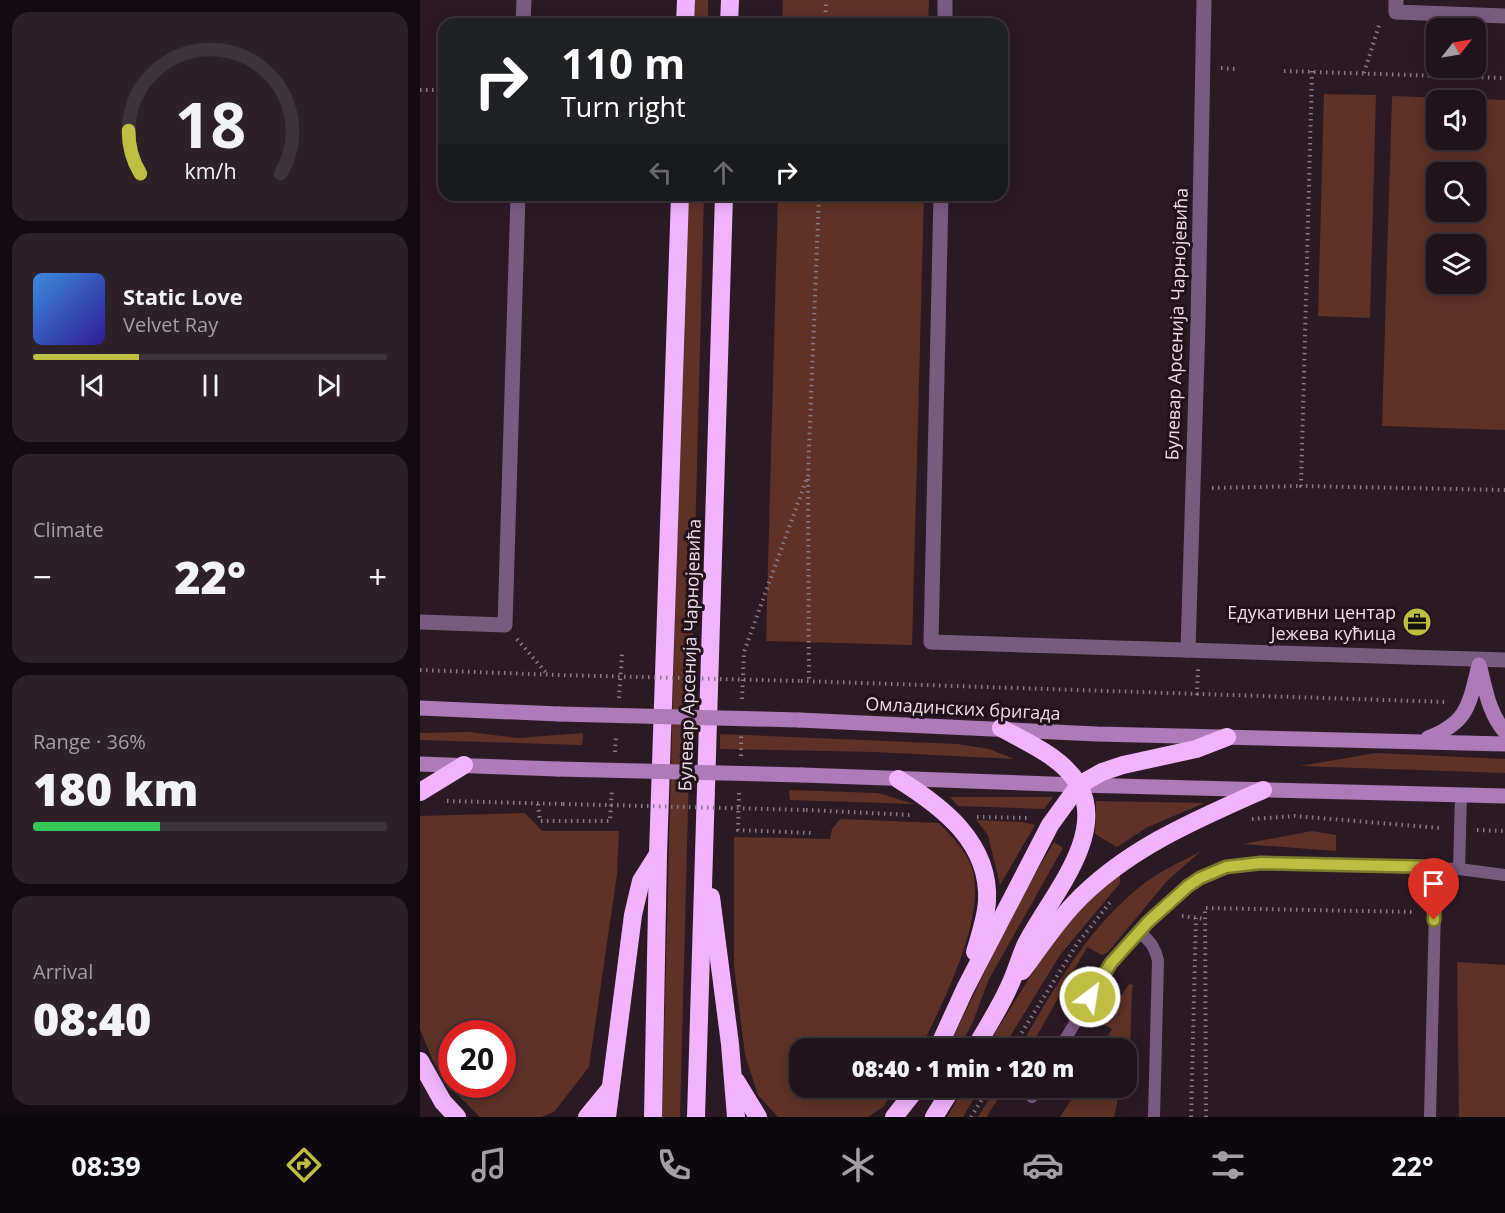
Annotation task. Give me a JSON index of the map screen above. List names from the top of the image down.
{
  "streets": {
    "highway": ["Булевар Арсенија Чарнојевића"],
    "main road": ["Омладинских бригада"]
  },
  "places": {
    "office": ["Едукативни центар Јежева кућица"]
  },
  "north": "top right",
  "page": {
    "turn": ["110 m", "Turn right"],
    "song": ["Static Love", "Velvet Ray"],
    "tile": [
      "Climate",
      ["Range · 36%", "180 km"],
      ["Arrival", "08:40"]
    ],
    "heat": ["−", "22°", "+"],
    "limit": "20",
    "trip": "08:40 · 1 min · 120 m",
    "tabs": ["08:39", "22°"],
    "gauge": ["18", "km/h"]
  }
}
